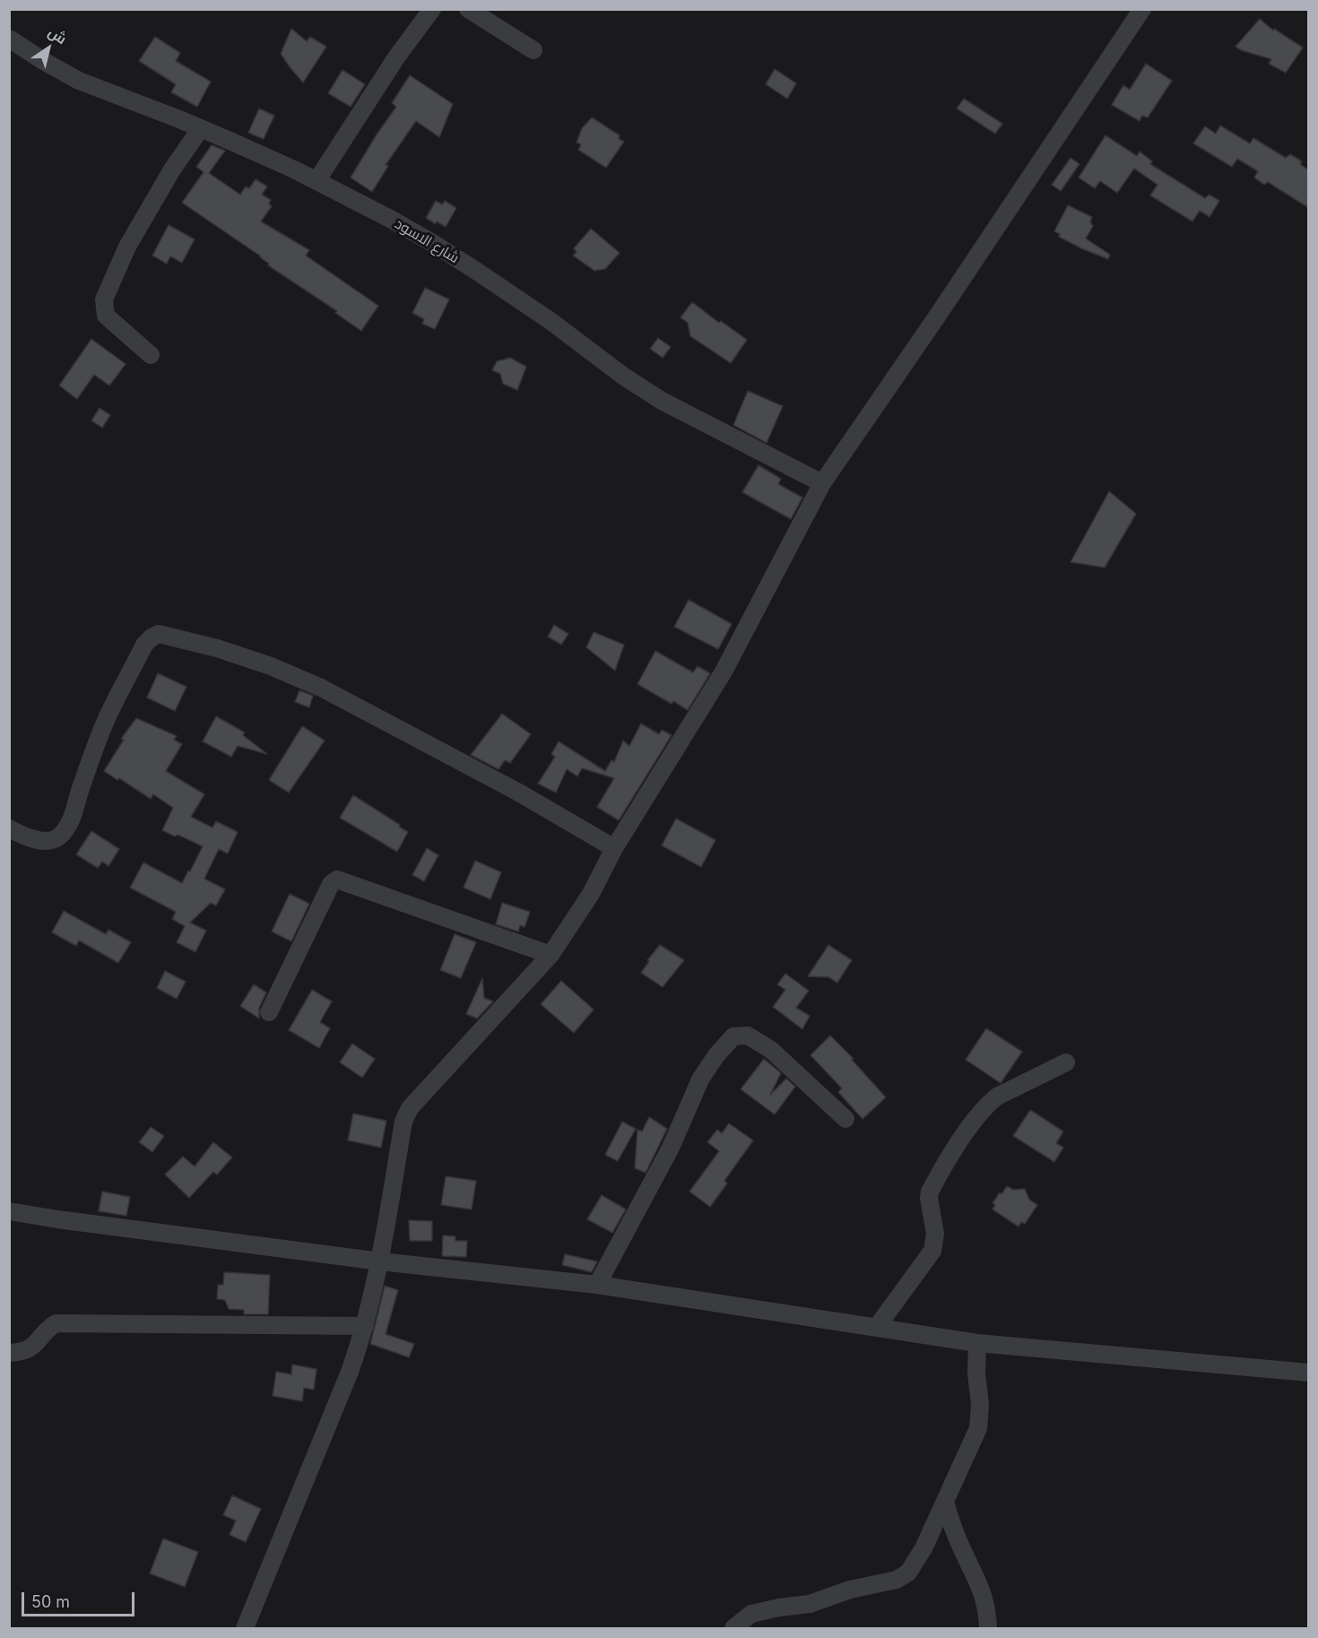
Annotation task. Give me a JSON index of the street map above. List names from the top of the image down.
{
  "streets": {
    "street": ["شارع الاسود"]
  },
  "scale_bar": "50 m",
  "north": "top right"
}
